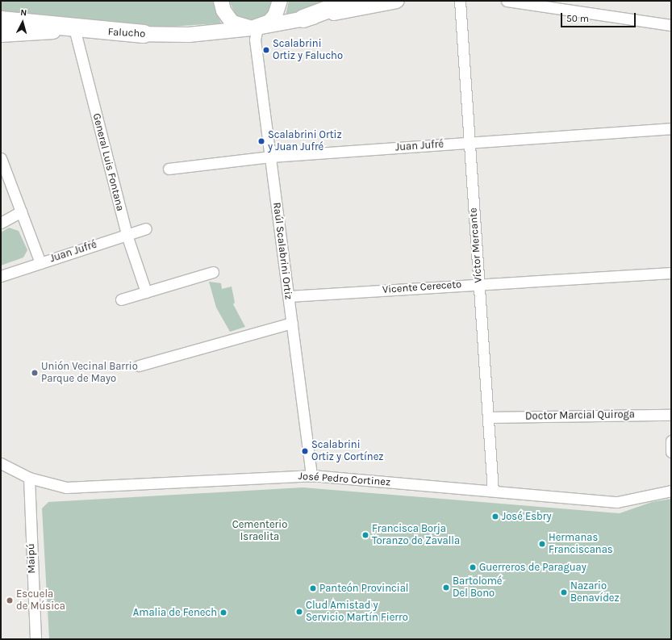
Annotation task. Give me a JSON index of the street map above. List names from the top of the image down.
{
  "streets": {
    "street": [
      "Falucho",
      "Juan Jufré",
      "General Luis Fontana",
      "Víctor Mercante",
      "Raúl Scalabrini Ortiz",
      "Vicente Cereceto",
      "Doctor Marcial Quiroga",
      "José Pedro Cortinez",
      "Maipú"
    ]
  },
  "crossings": [
    ["Falucho", "General Luis Fontana"],
    ["Falucho", "Raúl Scalabrini Ortiz"],
    ["Juan Jufré", "General Luis Fontana"],
    ["Juan Jufré", "Víctor Mercante"],
    ["Juan Jufré", "Raúl Scalabrini Ortiz"],
    ["Víctor Mercante", "Vicente Cereceto"],
    ["Víctor Mercante", "Doctor Marcial Quiroga"],
    ["Víctor Mercante", "José Pedro Cortinez"],
    ["Raúl Scalabrini Ortiz", "Vicente Cereceto"],
    ["Raúl Scalabrini Ortiz", "José Pedro Cortinez"],
    ["José Pedro Cortinez", "Maipú"]
  ],
  "parks": ["Cementerio Israelita"],
  "places": [
    "Scalabrini Ortiz y Falucho",
    "Scalabrini Ortiz y Juan Jufré",
    "Unión Vecinal Barrio Parque de Mayo",
    "Scalabrini Ortiz y Cortínez",
    "José Esbry",
    "Francisca Borja Toranzo de Zavalla",
    "Hermanas Franciscanas",
    "Guerreros de Paraguay",
    "Bartolomé Del Bono",
    "Panteón Provincial",
    "Nazario Benavídez",
    "Escuela de Música",
    "Clud Amistad y Servicio Martín Fierro",
    "Amalia de Fenech"
  ],
  "scale_bar": "50 m",
  "north": "top"
}
